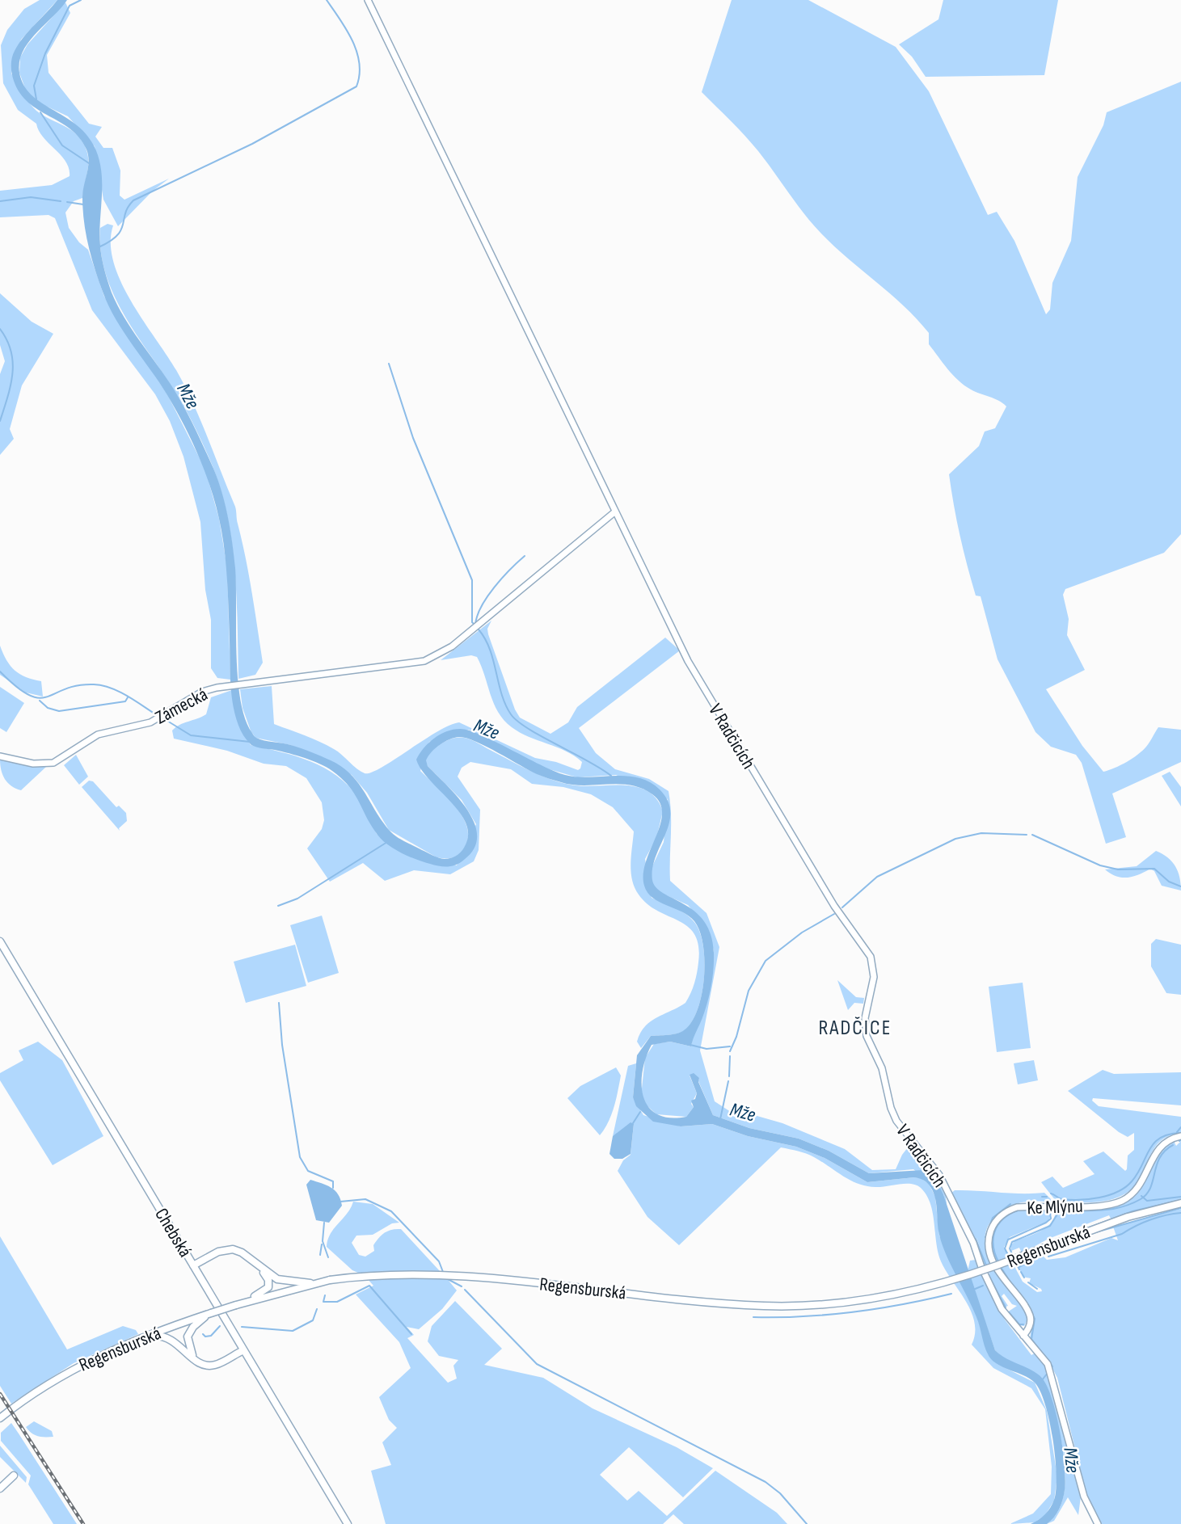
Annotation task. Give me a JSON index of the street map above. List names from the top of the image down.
{
  "streets": {
    "main road": ["Chebská", "Regensburská"],
    "street": ["Zámecká", "V Radčicích", "Ke Mlýnu"]
  },
  "crossings": [
    ["Zámecká", "V Radčicích"],
    ["V Radčicích", "Ke Mlýnu"]
  ],
  "districts": ["RADČICE"],
  "water": ["Mže"]
}
